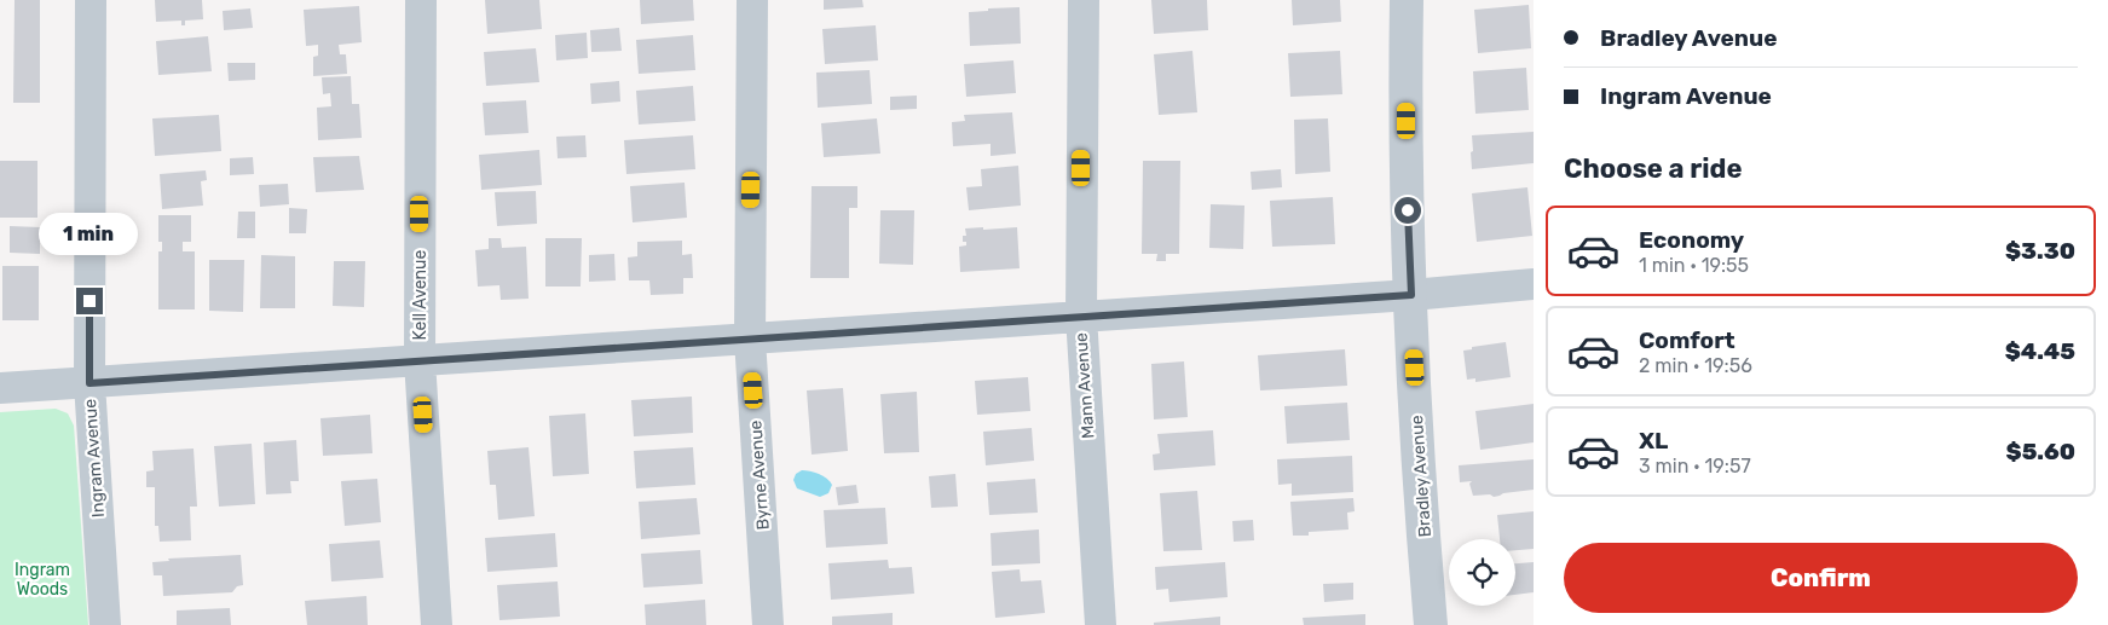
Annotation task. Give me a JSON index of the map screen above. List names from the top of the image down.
{
  "streets": {
    "street": [
      "Kell Avenue",
      "Mann Avenue",
      "Ingram Avenue",
      "Byrne Avenue",
      "Bradley Avenue"
    ]
  },
  "parks": ["Ingram Woods"],
  "page": {
    "banner": ["Bradley Avenue", "Ingram Avenue"],
    "heading": "Choose a ride",
    "list": [
      {
        "name": "Economy",
        "note": "1 min · 19:55",
        "value": "$3.30"
      },
      {
        "name": "Comfort",
        "note": "2 min · 19:56",
        "value": "$4.45"
      },
      {
        "name": "XL",
        "note": "3 min · 19:57",
        "value": "$5.60"
      }
    ],
    "bubble": "1 min",
    "buttons": "Confirm"
  }
}
